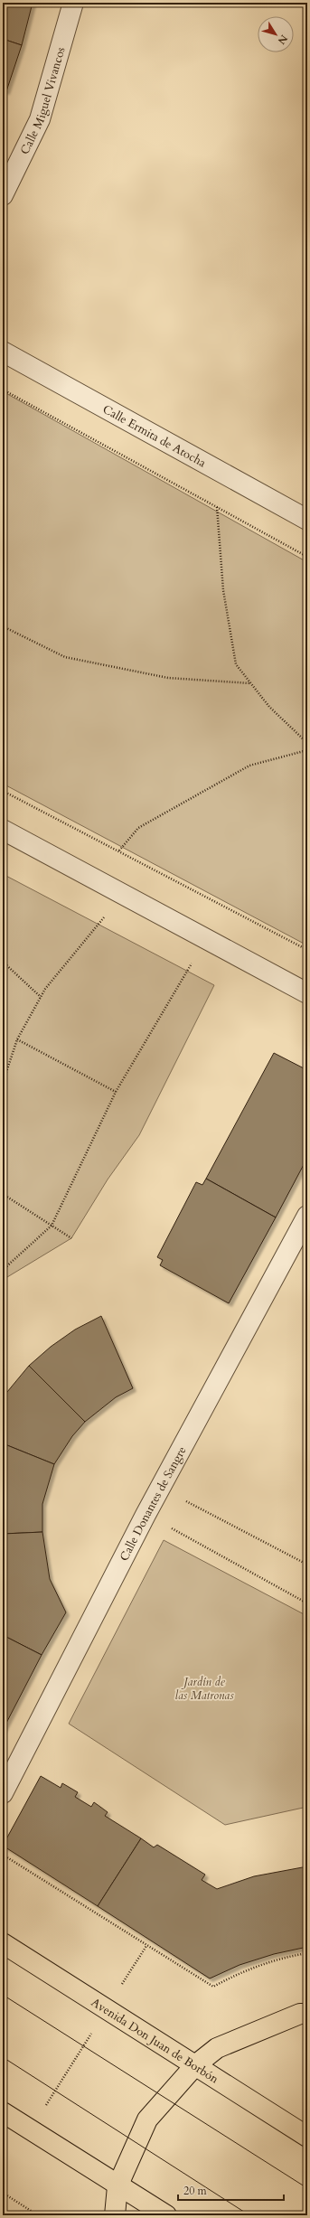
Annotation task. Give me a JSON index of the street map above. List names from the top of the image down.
{
  "streets": {
    "main road": ["Avenida Don Juan de Borbón"],
    "street": ["Calle Miguel Vivancos", "Calle Ermita de Atocha", "Calle Donantes de Sangre"]
  },
  "parks": ["Jardín de las Matronas"],
  "scale_bar": "20 m",
  "north": "bottom right"
}
